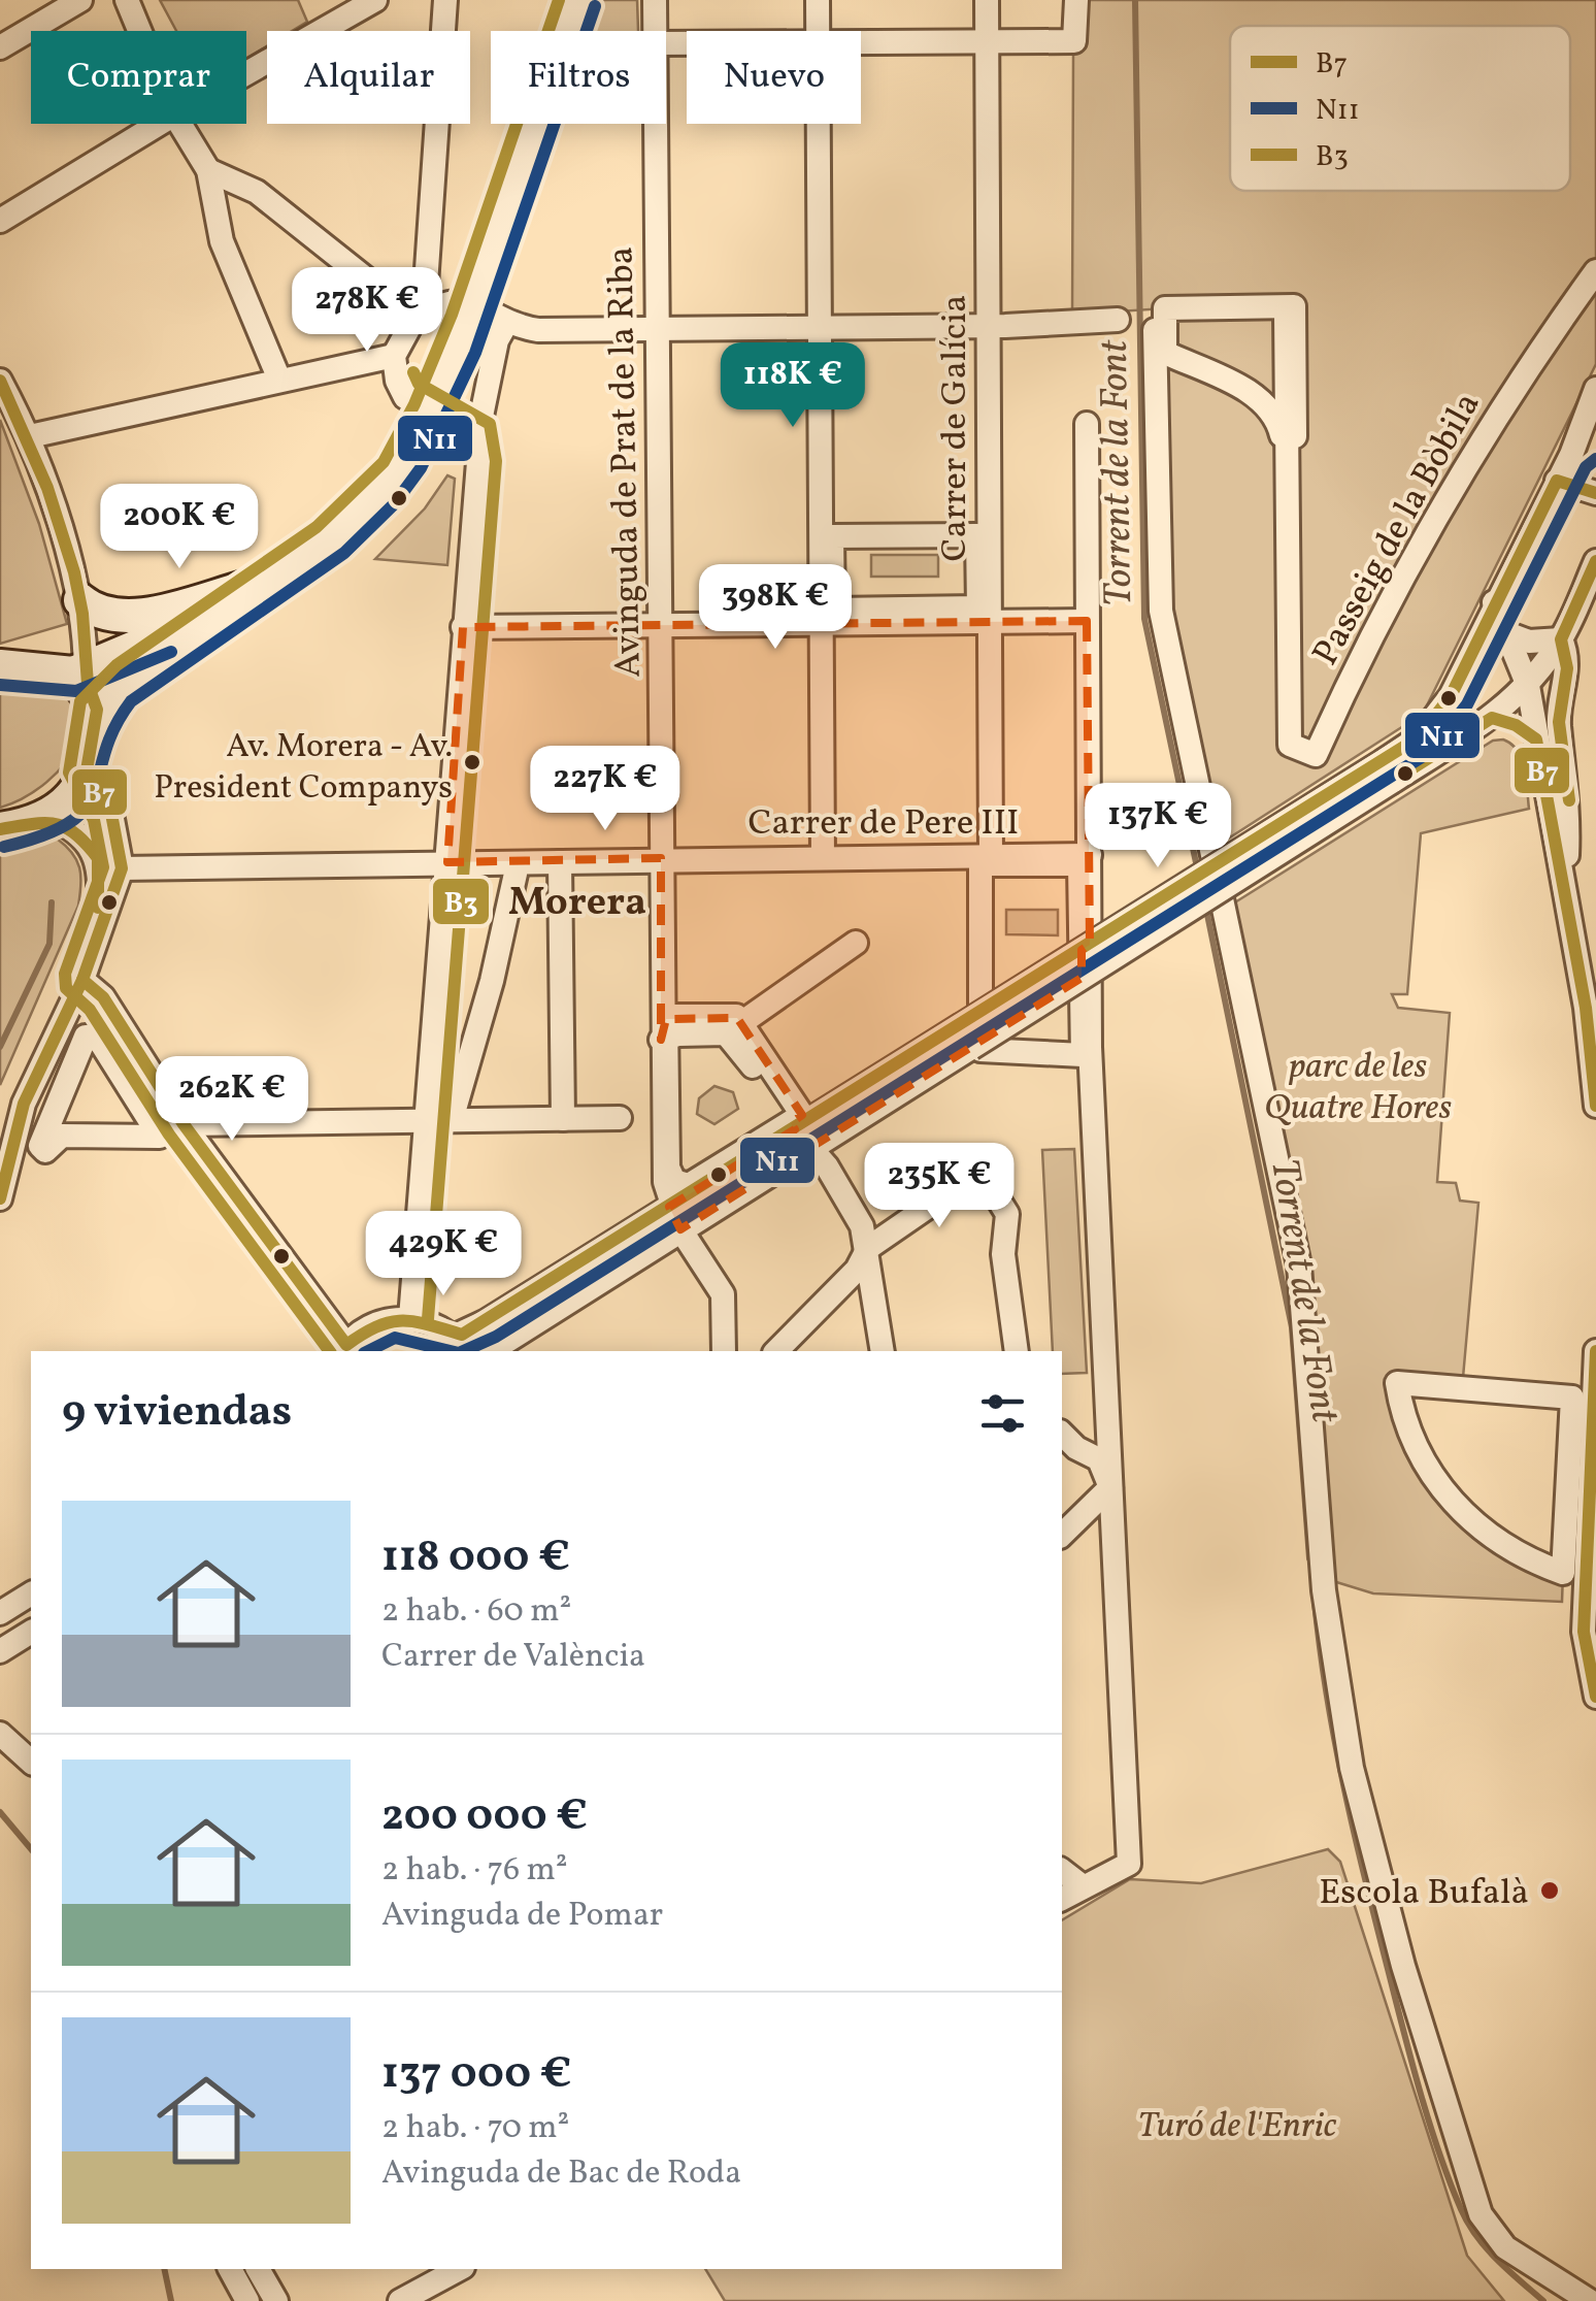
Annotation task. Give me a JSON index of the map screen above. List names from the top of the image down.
{
  "streets": {
    "street": [
      "Carrer de Galícia",
      "Avinguda de Prat de la Riba",
      "Passeig de la Bòbila",
      "Carrer de Pere III"
    ]
  },
  "crossings": [
    ["Carrer de Galícia", "Carrer de Pere III"],
    ["Avinguda de Prat de la Riba", "Carrer de Pere III"]
  ],
  "districts": ["Morera"],
  "water": ["Torrent de la Font"],
  "parks": ["parc de les Quatre Hores", "Turó de l'Enric"],
  "places": ["Av. Morera - Av. President Companys", "Escola Bufalà"],
  "lines": ["transit line B3", "transit line N11", "transit line B7"],
  "legend": ["B7", "N11", "B3"],
  "page": {
    "chip": [
      "Comprar",
      "Alquilar",
      "Filtros",
      "Nuevo"
    ],
    "price": [
      "278K €",
      "118K €",
      "200K €",
      "398K €",
      "227K €",
      "137K €",
      "262K €",
      "235K €",
      "429K €"
    ],
    "heading": "9 viviendas",
    "list": [
      {
        "name": "118 000 €",
        "note": "2 hab. · 60 m² · Carrer de València"
      },
      {
        "name": "200 000 €",
        "note": "2 hab. · 76 m² · Avinguda de Pomar"
      },
      {
        "name": "137 000 €",
        "note": "2 hab. · 70 m² · Avinguda de Bac de Roda"
      }
    ]
  }
}
